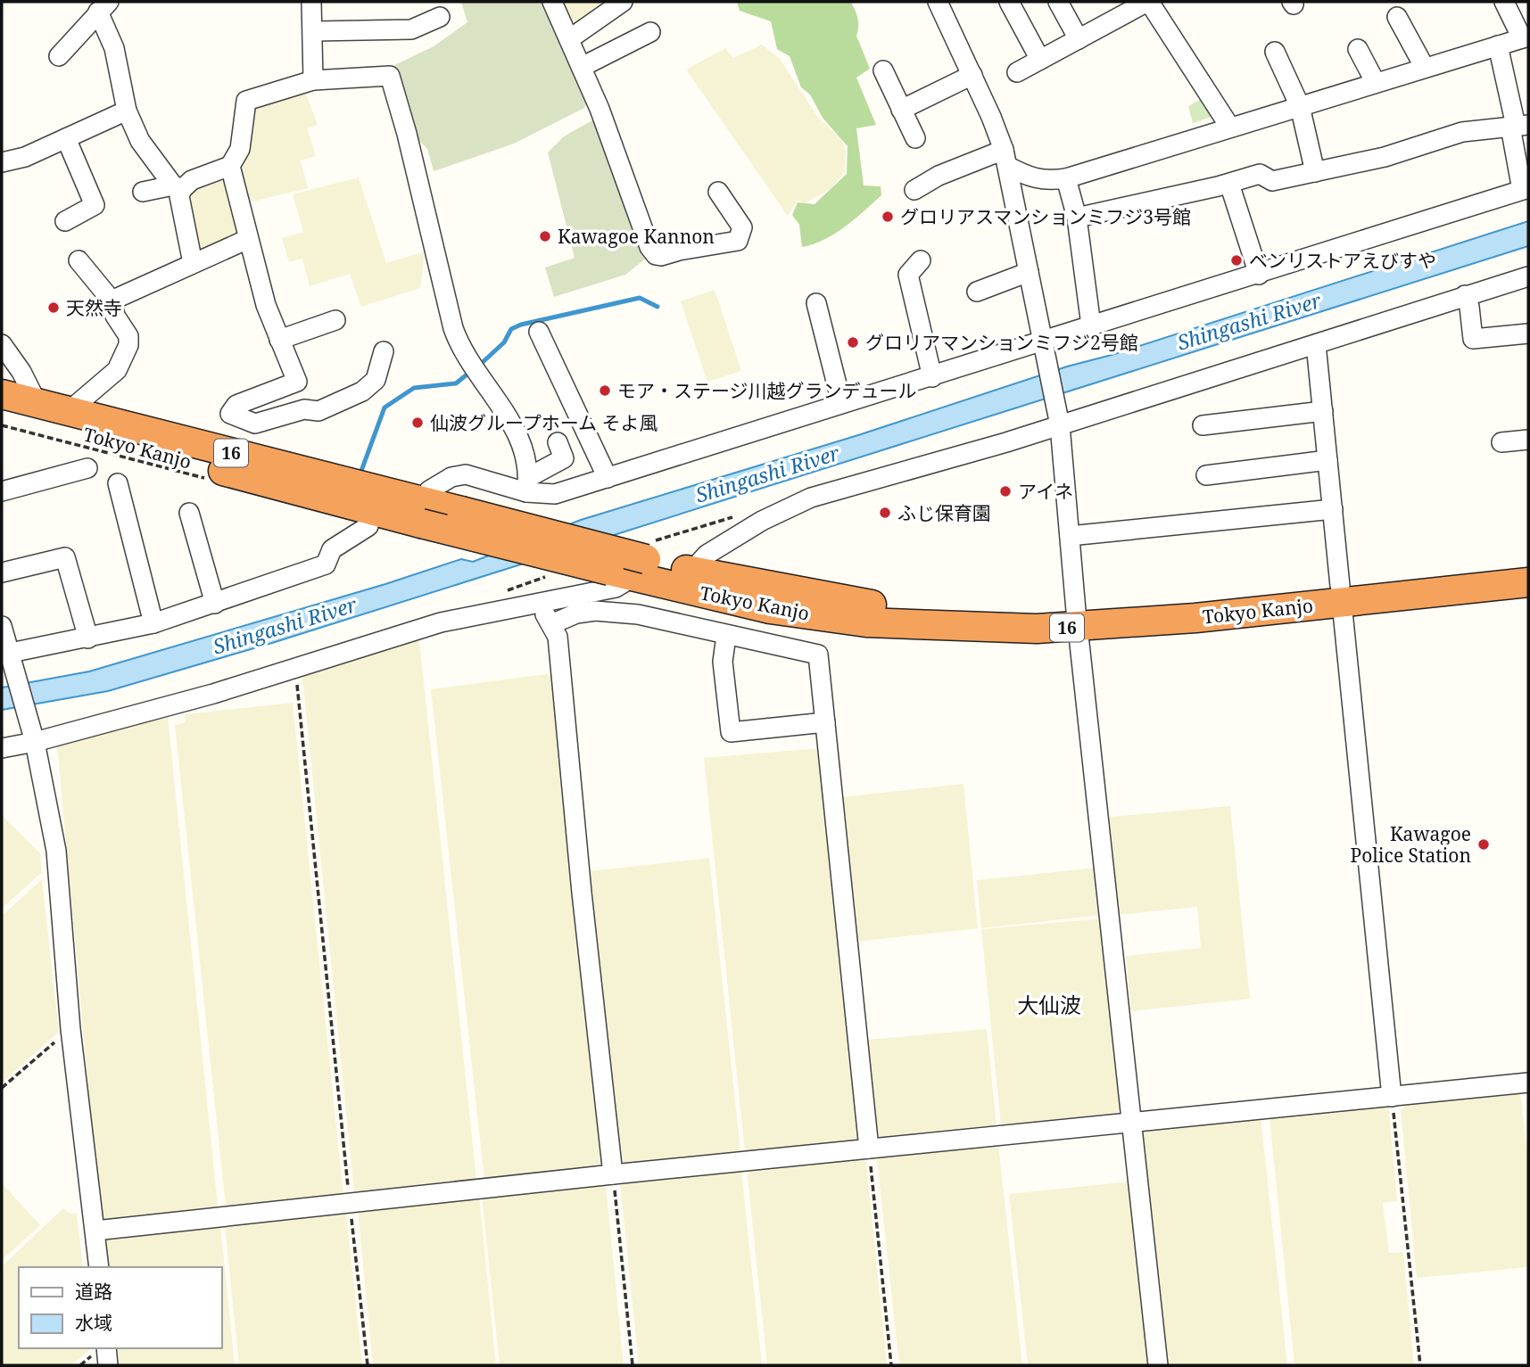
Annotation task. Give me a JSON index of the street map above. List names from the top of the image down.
{
  "streets": {
    "highway": ["Tokyo Kanjo", "16"]
  },
  "districts": ["大仙波"],
  "water": ["Shingashi River"],
  "places": [
    "グロリアスマンションミフジ3号館",
    "Kawagoe Kannon",
    "ベンリストアえびすや",
    "天然寺",
    "グロリアマンションミフジ2号館",
    "モア・ステージ川越グランデュール",
    "仙波グループホーム そよ風",
    "アイネ",
    "ふじ保育園",
    "Kawagoe Police Station"
  ],
  "legend": ["道路", "水域"]
}
